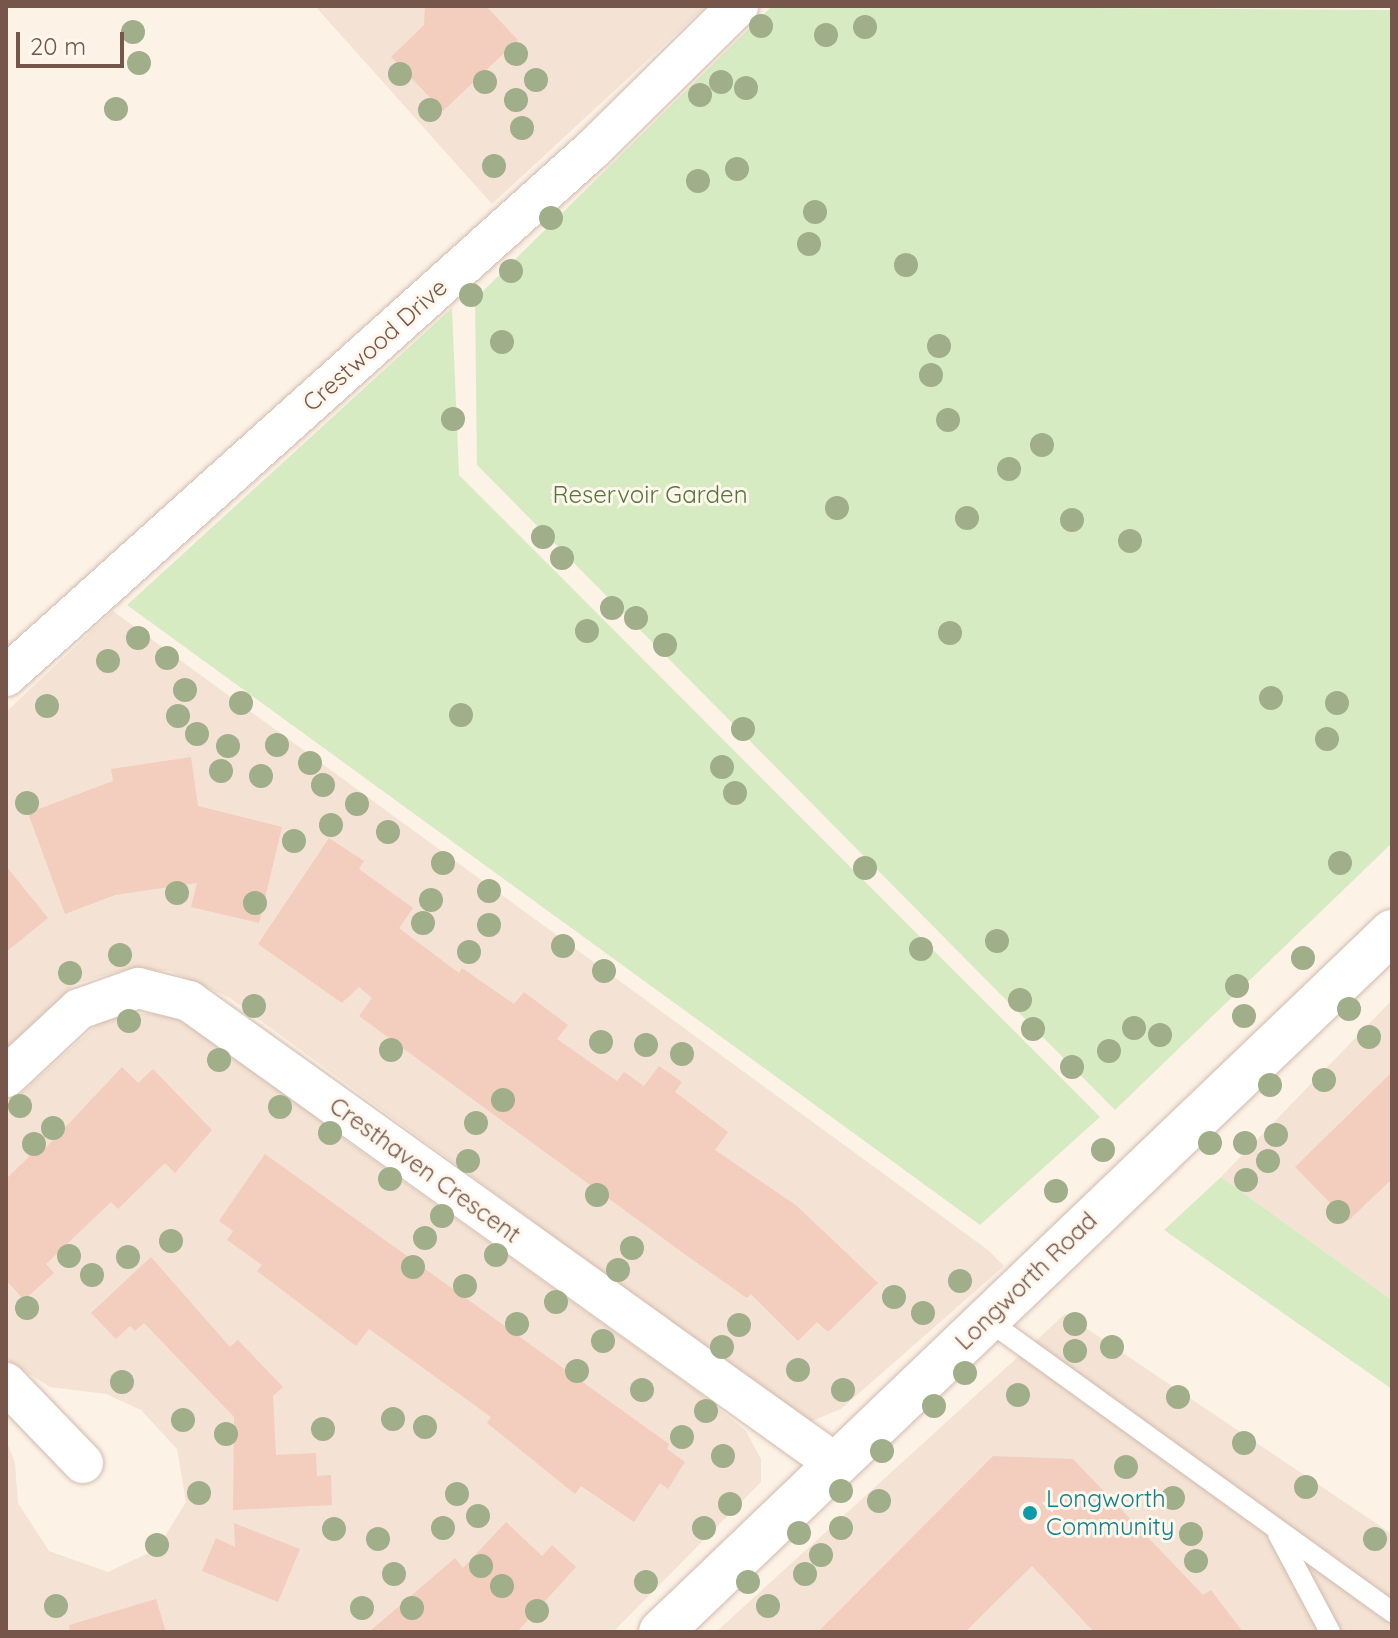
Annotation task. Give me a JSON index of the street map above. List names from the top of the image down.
{
  "streets": {
    "street": ["Crestwood Drive", "Cresthaven Crescent", "Longworth Road"]
  },
  "crossings": [
    ["Cresthaven Crescent", "Longworth Road"]
  ],
  "parks": ["Reservoir Garden"],
  "places": ["Longworth Community"],
  "scale_bar": "20 m"
}
